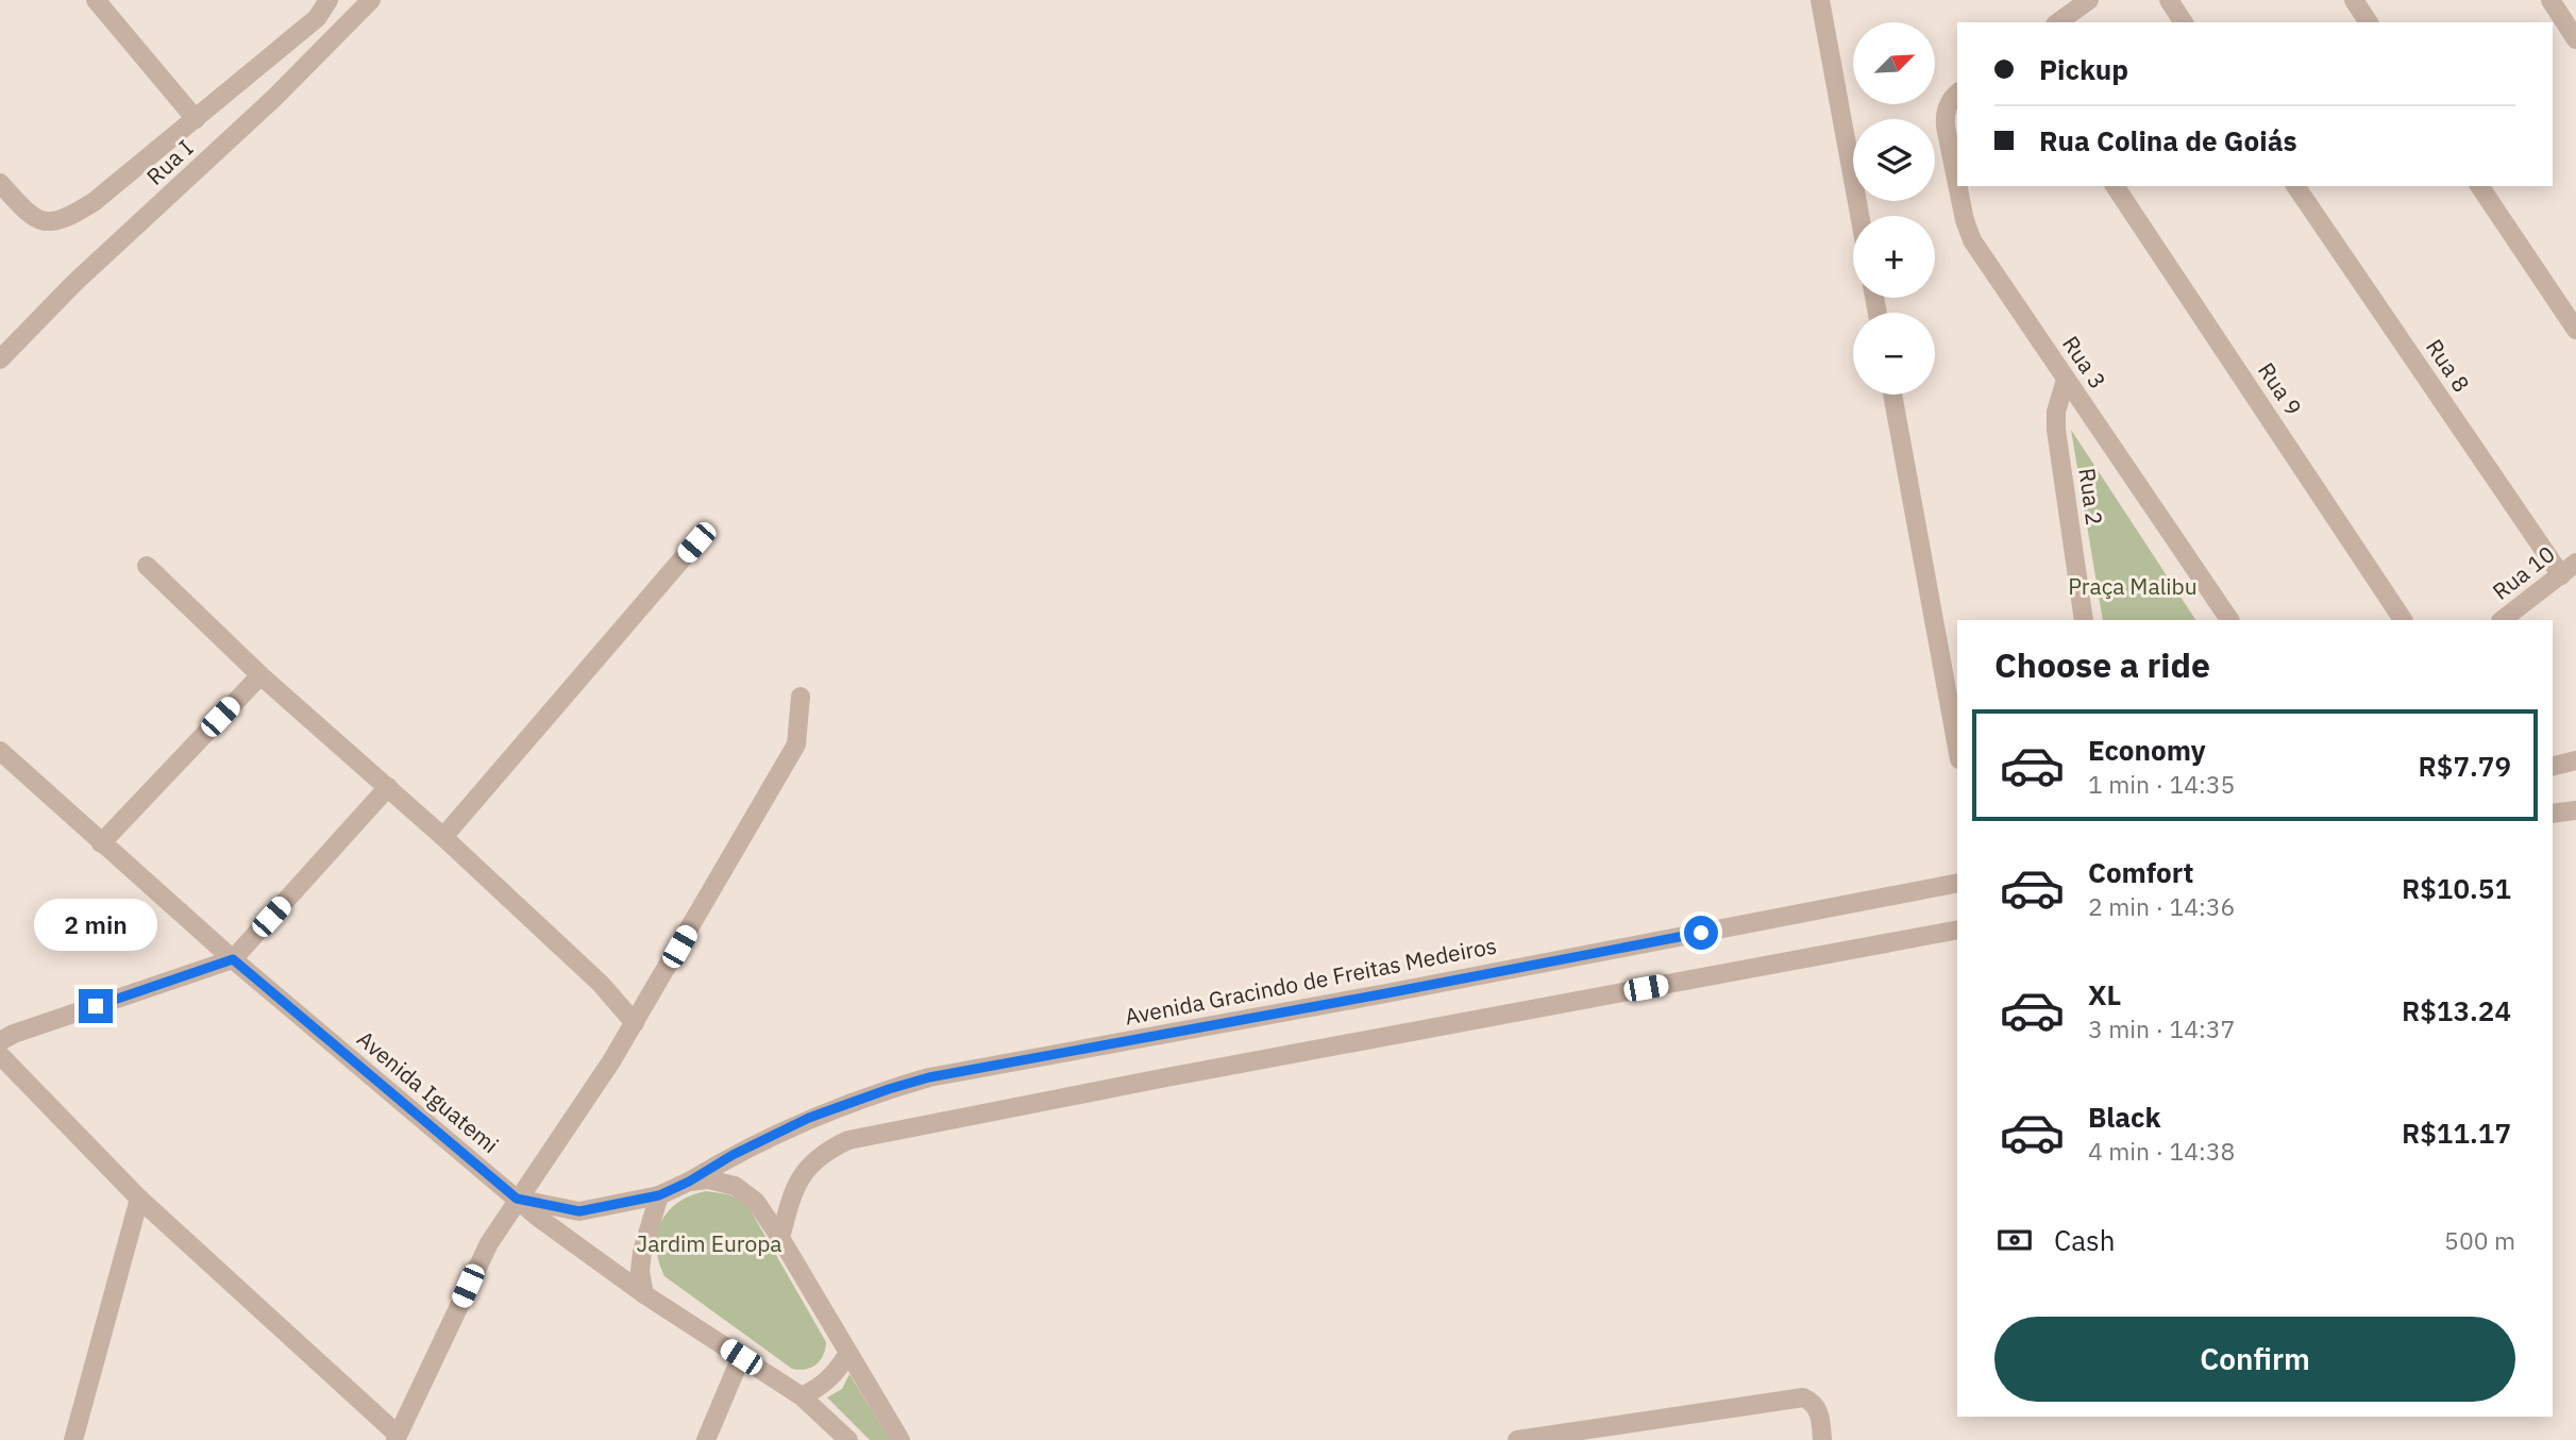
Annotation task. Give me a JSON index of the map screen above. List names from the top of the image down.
{
  "streets": {
    "street": [
      "Rua I",
      "Rua 3",
      "Rua 8",
      "Rua 9",
      "Rua 2",
      "Rua 10",
      "Avenida Gracindo de Freitas Medeiros",
      "Avenida Iguatemi"
    ]
  },
  "crossings": [
    ["Rua 3", "Rua 2"],
    ["Rua 8", "Rua 10"],
    ["Avenida Gracindo de Freitas Medeiros", "Avenida Iguatemi"]
  ],
  "parks": ["Praça Malibu", "Jardim Europa"],
  "north": "top right",
  "page": {
    "map_buttons": ["+", "−"],
    "banner": ["Pickup", "Rua Colina de Goiás"],
    "heading": "Choose a ride",
    "list": [
      {
        "name": "Economy",
        "note": "1 min · 14:35",
        "value": "R$7.79"
      },
      {
        "name": "Comfort",
        "note": "2 min · 14:36",
        "value": "R$10.51"
      },
      {
        "name": "XL",
        "note": "3 min · 14:37",
        "value": "R$13.24"
      },
      {
        "name": "Black",
        "note": "4 min · 14:38",
        "value": "R$11.17"
      }
    ],
    "bubble": "2 min",
    "pay": ["Cash", "500 m"],
    "buttons": "Confirm"
  }
}
